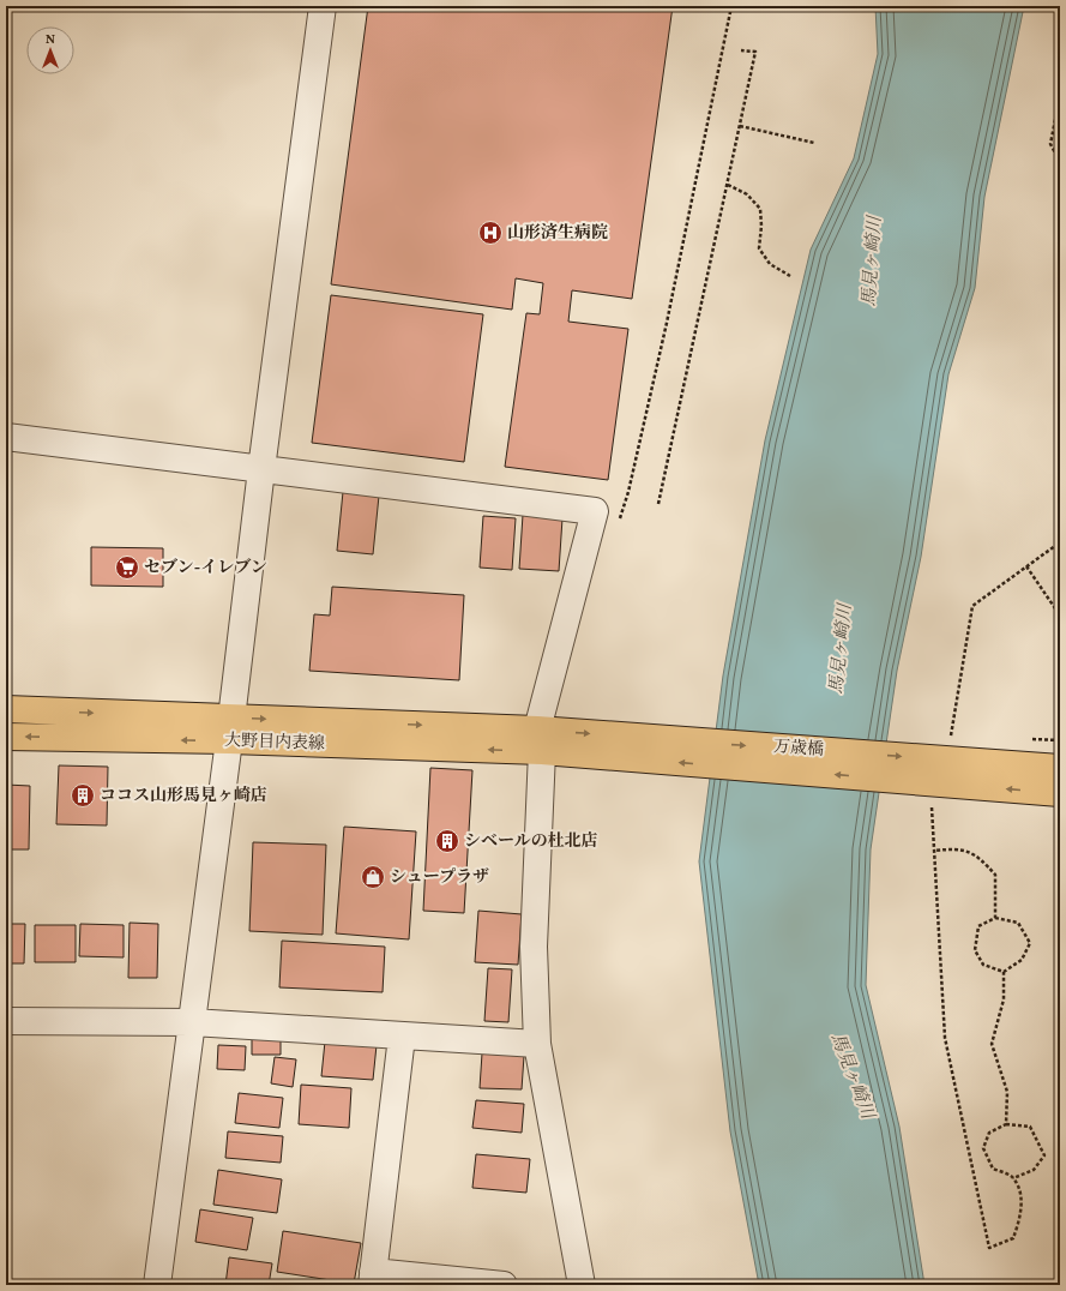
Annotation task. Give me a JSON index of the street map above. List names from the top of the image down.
{
  "streets": {
    "main road": ["大野目内表線", "万歳橋"]
  },
  "crossings": [
    ["大野目内表線", "万歳橋"]
  ],
  "water": ["馬見ヶ崎川"],
  "places": {
    "hospital": ["山形済生病院"],
    "supermarket": ["セブン-イレブン"],
    "building": ["ココス山形馬見ヶ崎店", "シベールの杜北店"],
    "shop": ["シュープラザ"]
  },
  "north": "top"
}
